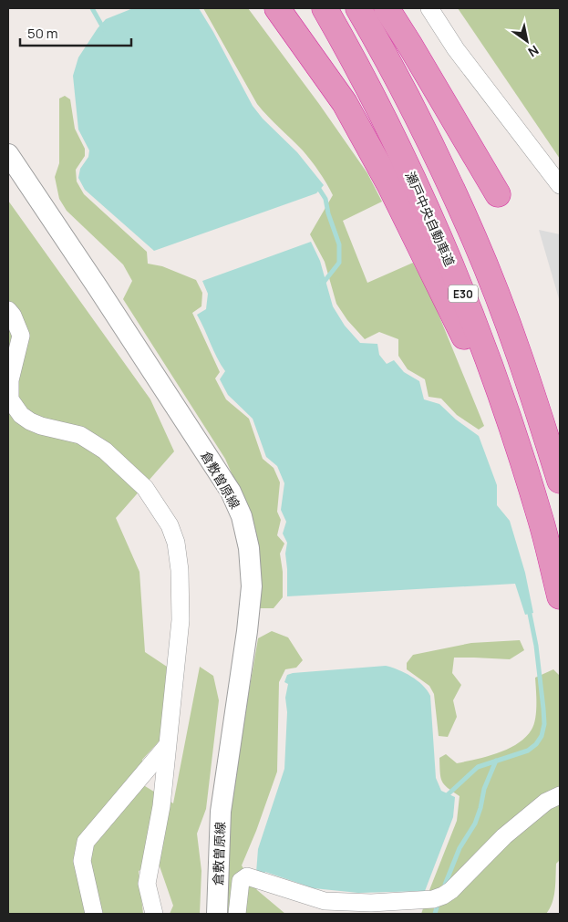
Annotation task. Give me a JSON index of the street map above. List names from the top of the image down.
{
  "streets": {
    "highway": ["瀬戸中央自動車道", "E30"],
    "street": ["倉敷曽原線"]
  },
  "scale_bar": "50 m",
  "north": "bottom right"
}
